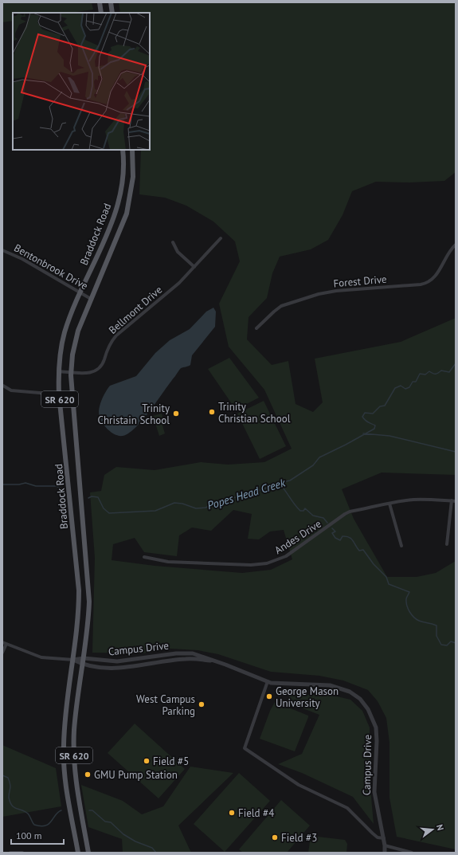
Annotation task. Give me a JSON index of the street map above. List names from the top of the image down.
{
  "streets": {
    "main road": ["Braddock Road", "SR 620"],
    "street": [
      "Bentonbrook Drive",
      "Forest Drive",
      "Bellmont Drive",
      "Andes Drive",
      "Campus Drive"
    ]
  },
  "crossings": [
    ["Braddock Road", "Bentonbrook Drive"],
    ["Braddock Road", "Bellmont Drive"],
    ["Braddock Road", "Campus Drive"]
  ],
  "water": ["Popes Head Creek"],
  "places": [
    "Trinity Christian School",
    "Trinity Christain School",
    "George Mason University",
    "West Campus Parking",
    "Field #5",
    "GMU Pump Station",
    "Field #4",
    "Field #3"
  ],
  "scale_bar": "100 m",
  "north": "right"
}
